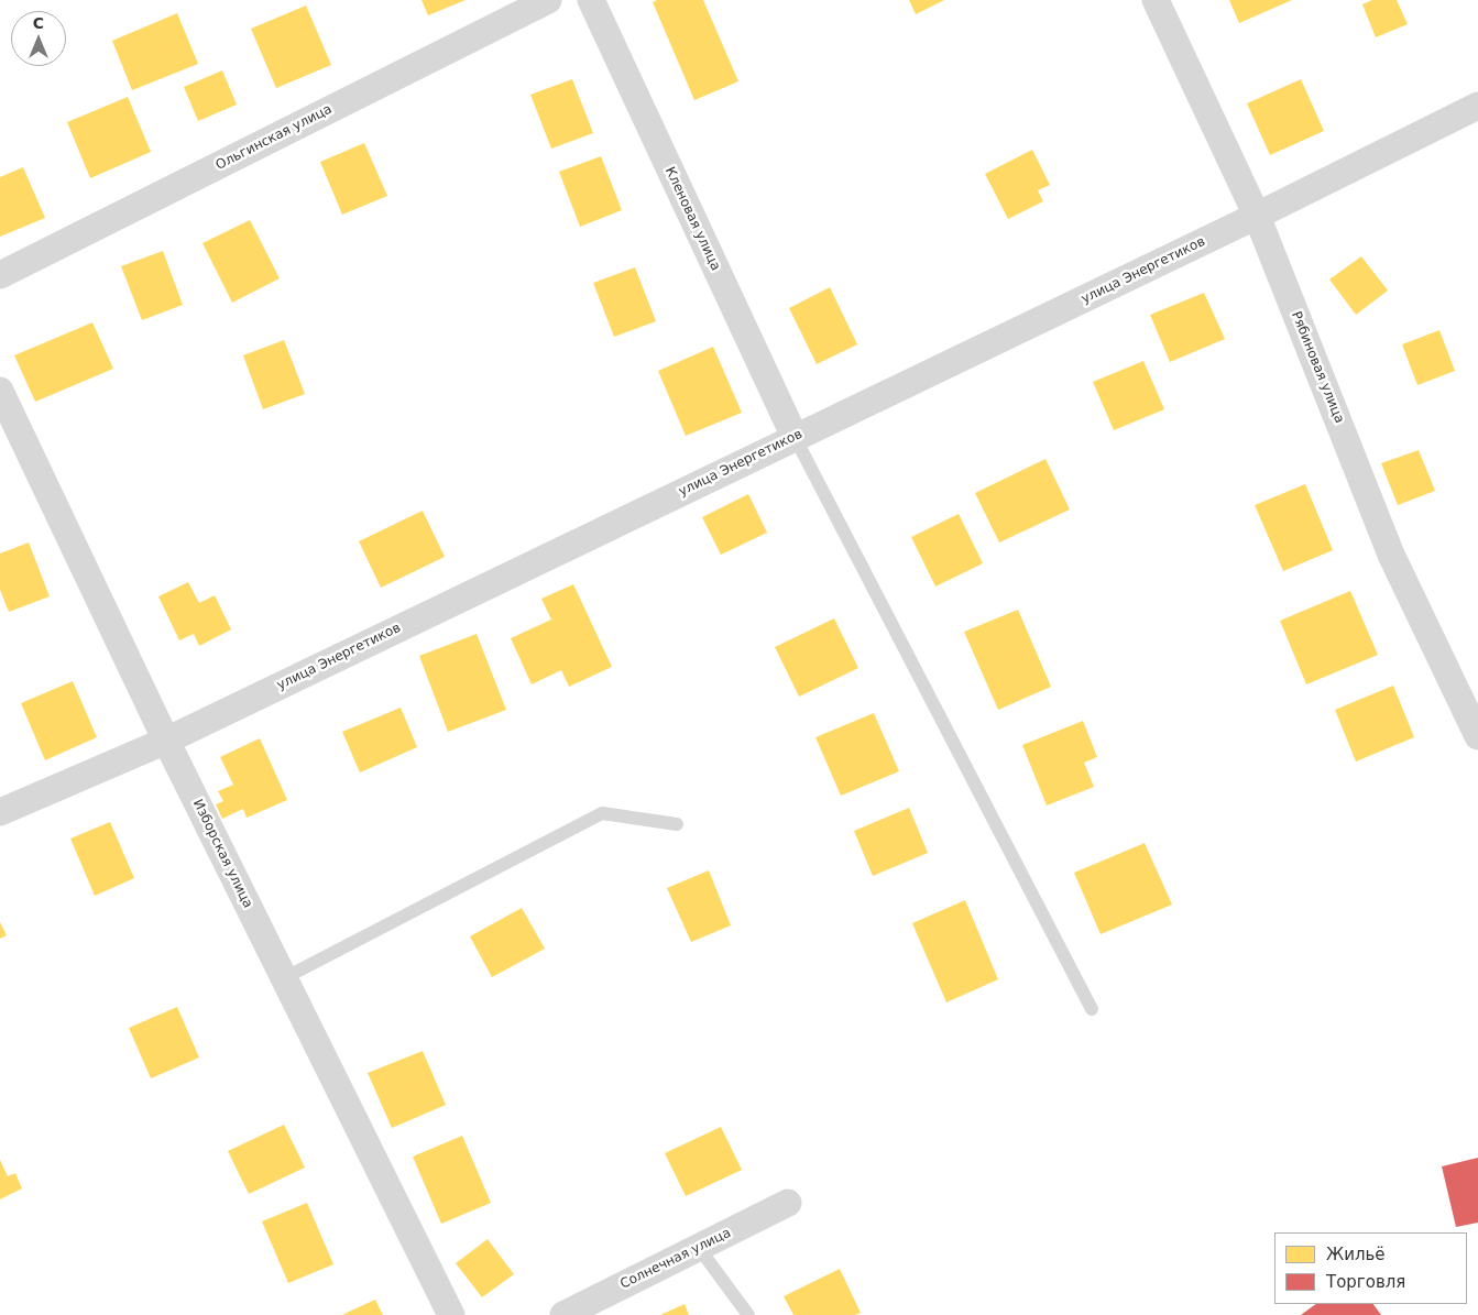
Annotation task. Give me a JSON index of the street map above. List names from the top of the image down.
{
  "streets": {
    "street": [
      "Ольгинская улица",
      "Кленовая улица",
      "улица Энергетиков",
      "Рябиновая улица",
      "Изборская улица",
      "Солнечная улица"
    ]
  },
  "crossings": [
    ["Кленовая улица", "улица Энергетиков"],
    ["улица Энергетиков", "Рябиновая улица"],
    ["улица Энергетиков", "Изборская улица"]
  ],
  "legend": ["Жильё", "Торговля"],
  "north": "top"
}
